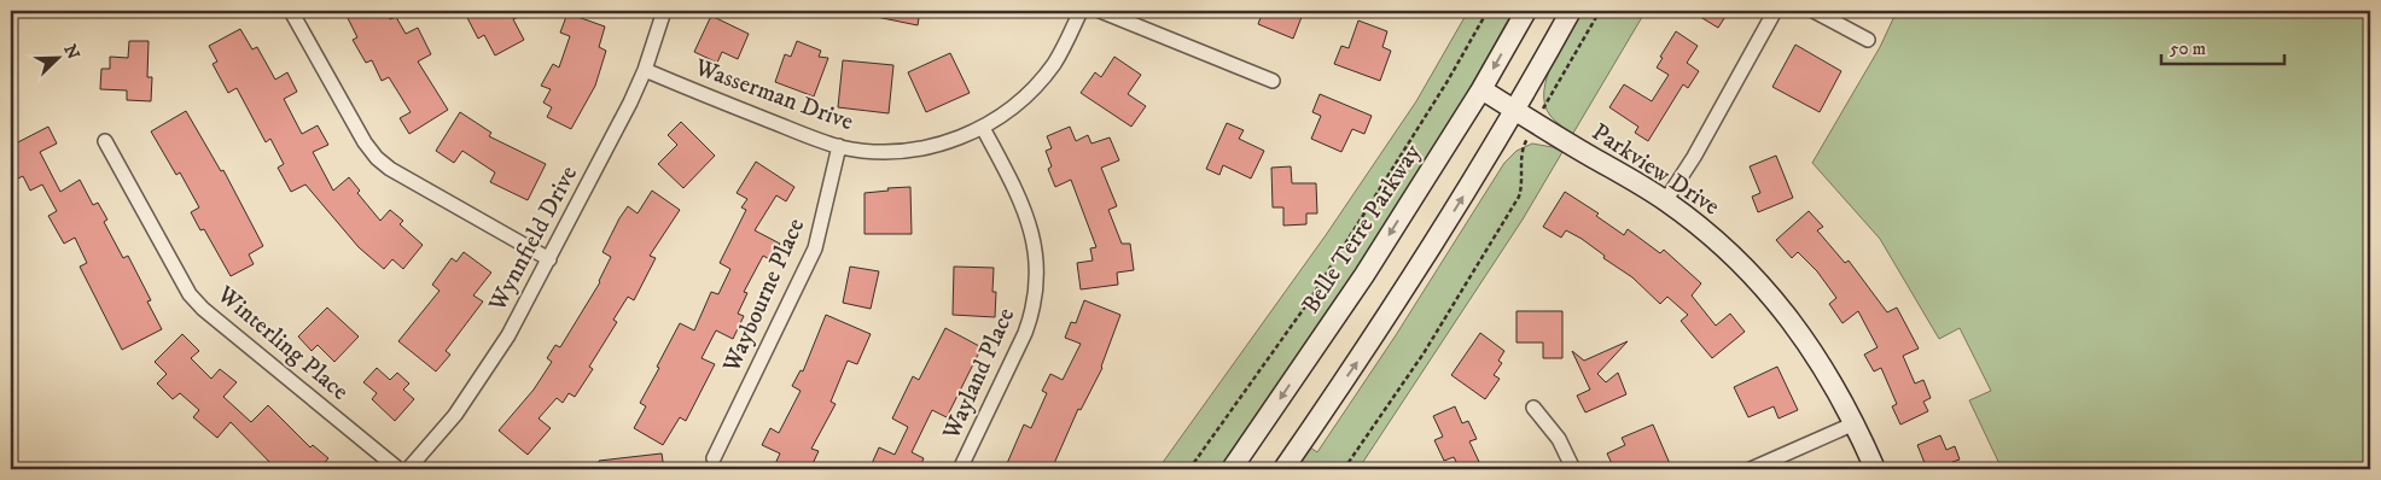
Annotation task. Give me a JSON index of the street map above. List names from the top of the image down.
{
  "streets": {
    "main road": ["Parkview Drive", "Belle Terre Parkway"],
    "street": [
      "Wasserman Drive",
      "Wynnfield Drive",
      "Waybourne Place",
      "Winterling Place",
      "Wayland Place"
    ]
  },
  "crossings": [
    ["Wasserman Drive", "Wynnfield Drive"],
    ["Wasserman Drive", "Waybourne Place"],
    ["Wasserman Drive", "Wayland Place"],
    ["Parkview Drive", "Belle Terre Parkway"]
  ],
  "scale_bar": "50 m",
  "north": "top right"
}
